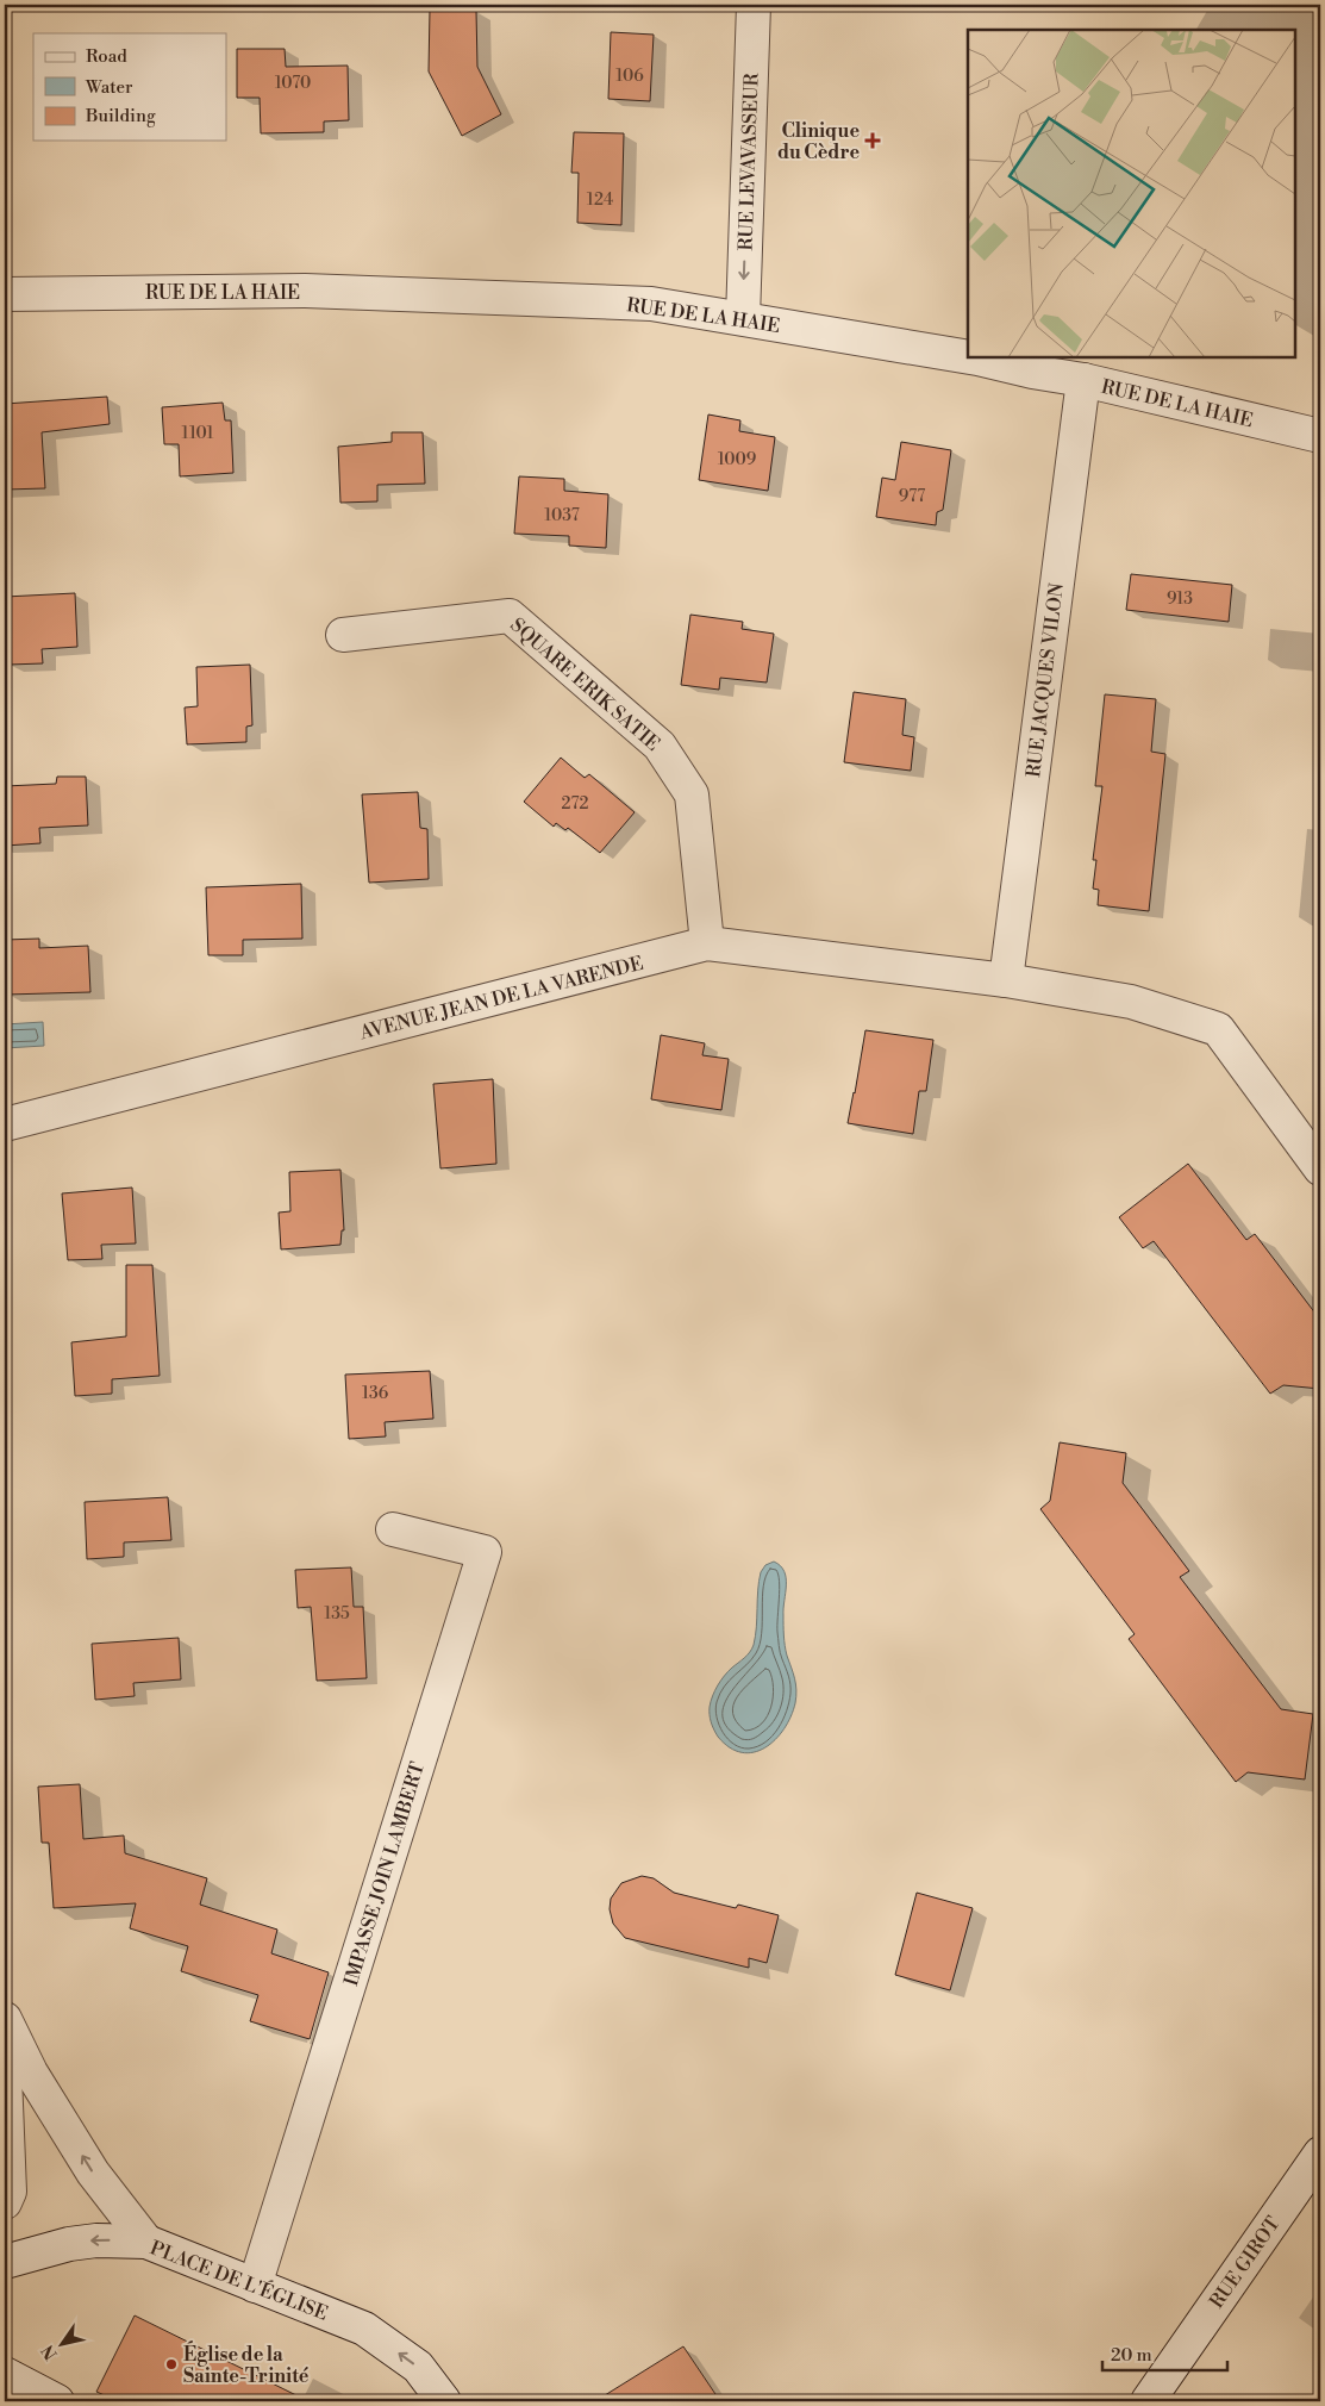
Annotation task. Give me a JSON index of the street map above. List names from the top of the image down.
{
  "streets": {
    "street": [
      "RUE LEVAVASSEUR",
      "RUE DE LA HAIE",
      "RUE JACQUES VILON",
      "SQUARE ERIK SATIE",
      "AVENUE JEAN DE LA VARENDE",
      "IMPASSE JOIN LAMBERT",
      "RUE GIROT",
      "PLACE DE L'ÉGLISE"
    ]
  },
  "crossings": [
    ["RUE LEVAVASSEUR", "RUE DE LA HAIE"],
    ["RUE DE LA HAIE", "RUE JACQUES VILON"],
    ["RUE JACQUES VILON", "AVENUE JEAN DE LA VARENDE"],
    ["SQUARE ERIK SATIE", "AVENUE JEAN DE LA VARENDE"],
    ["IMPASSE JOIN LAMBERT", "PLACE DE L'ÉGLISE"]
  ],
  "one_way": ["RUE LEVAVASSEUR", "PLACE DE L'ÉGLISE"],
  "places": {
    "health": ["Clinique du Cèdre"],
    "other": ["Église de la Sainte-Trinité"]
  },
  "house_numbers": [
    "106",
    "1070",
    "124",
    "1101",
    "1009",
    "977",
    "1037",
    "913",
    "272",
    "136",
    "135"
  ],
  "legend": ["Road", "Water", "Building"],
  "scale_bar": "20 m",
  "north": "bottom left"
}
